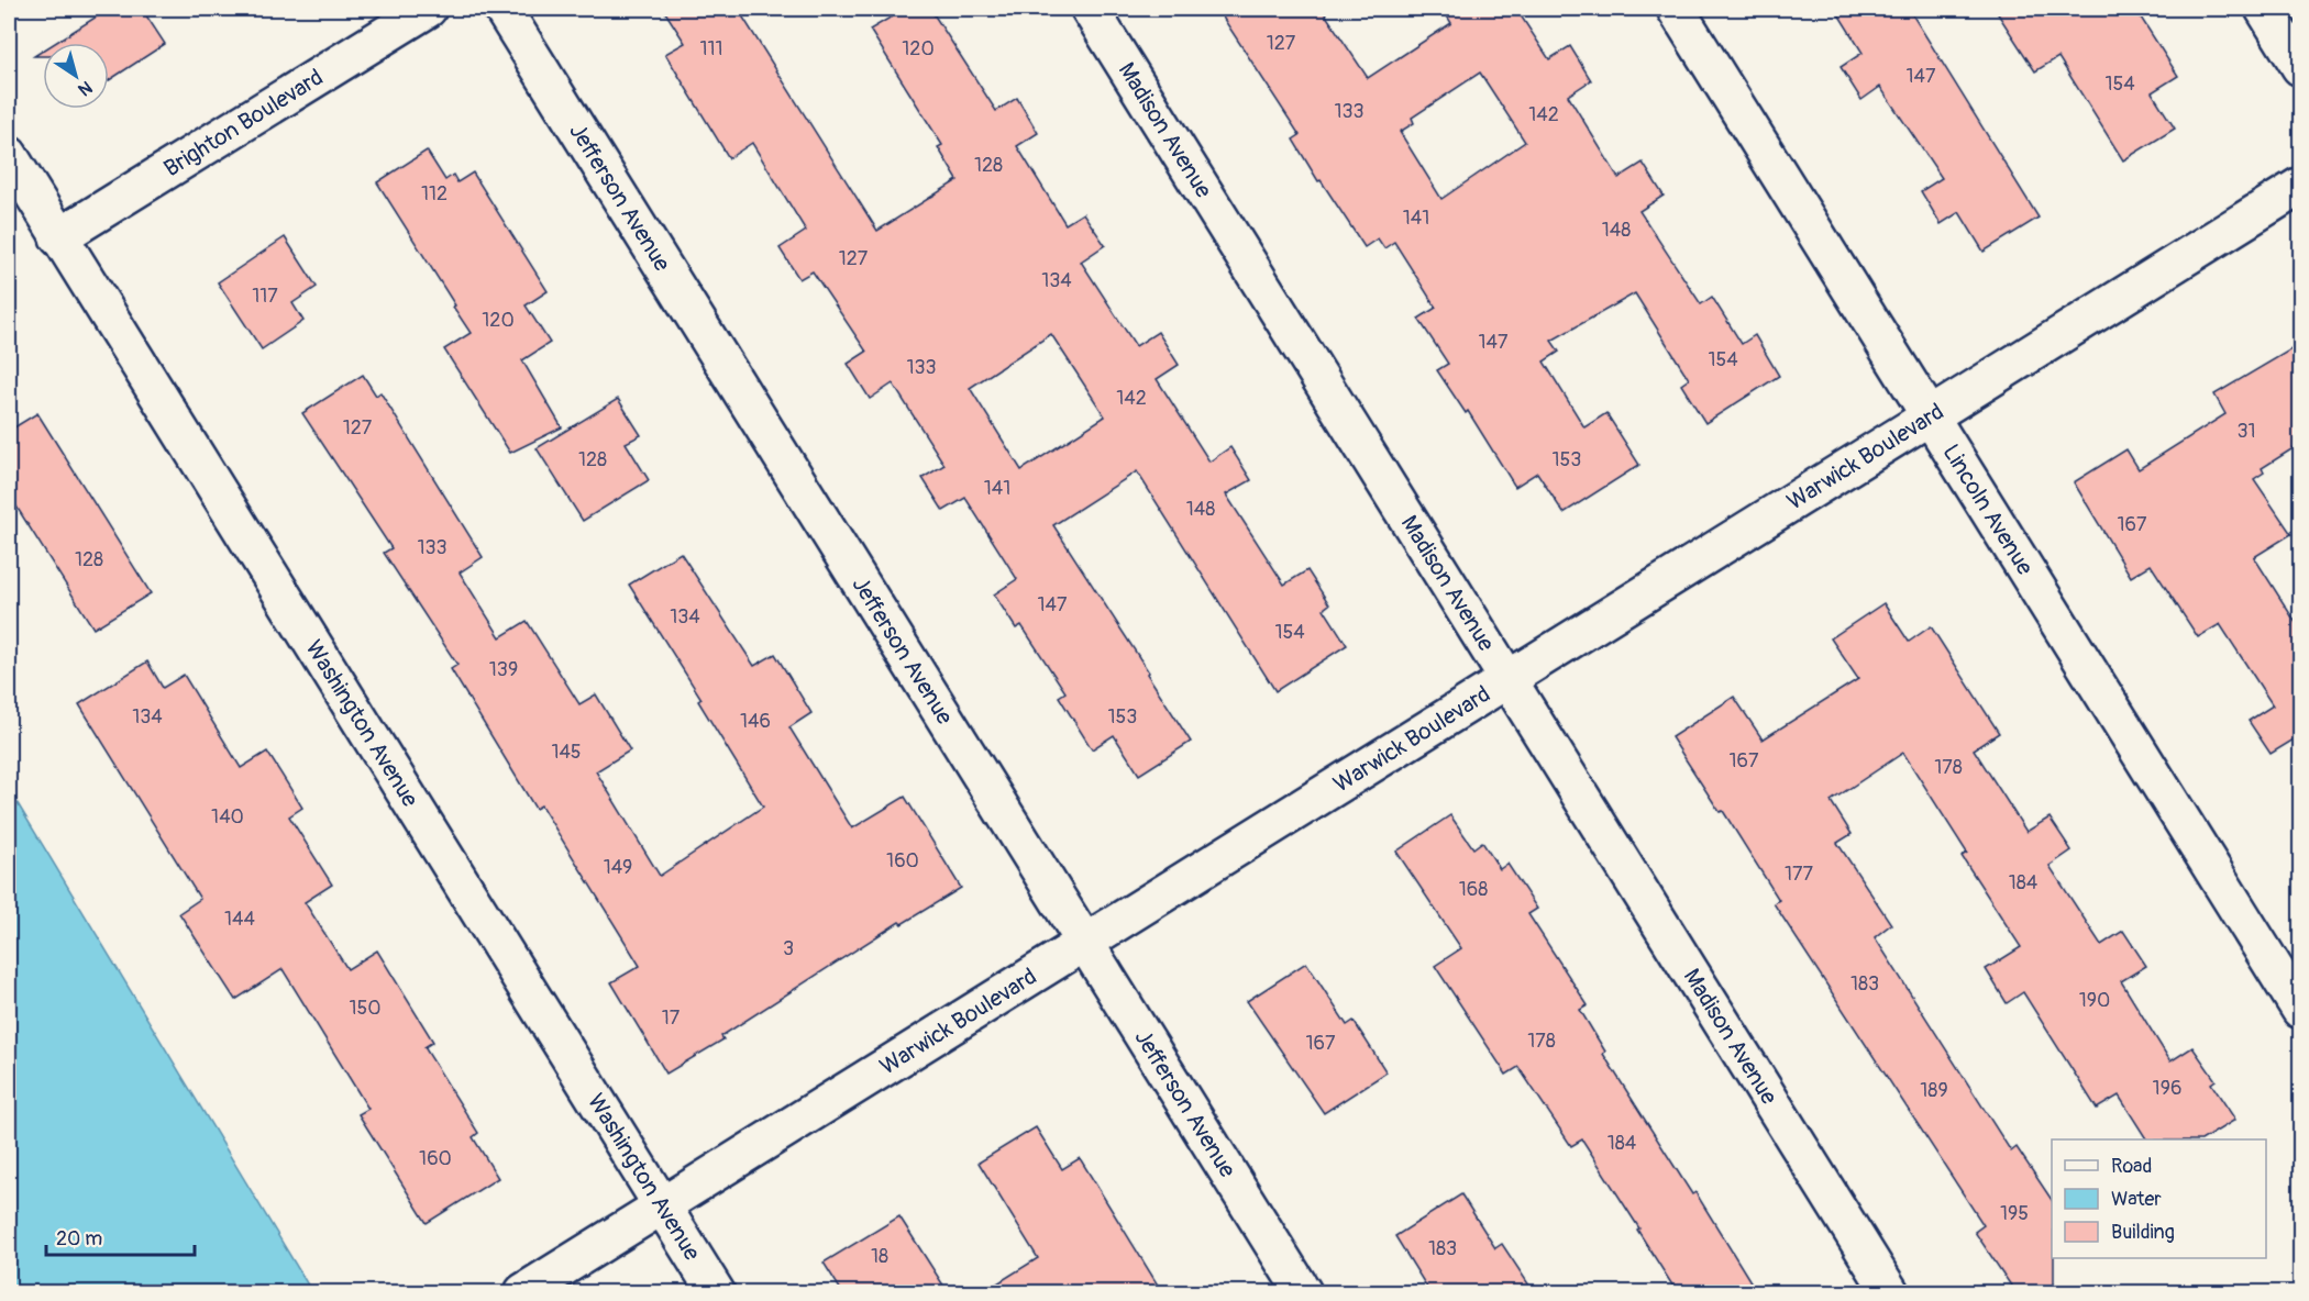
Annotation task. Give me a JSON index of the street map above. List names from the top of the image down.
{
  "streets": {
    "street": [
      "Brighton Boulevard",
      "Madison Avenue",
      "Jefferson Avenue",
      "Warwick Boulevard",
      "Lincoln Avenue",
      "Washington Avenue"
    ]
  },
  "crossings": [
    ["Brighton Boulevard", "Washington Avenue"],
    ["Madison Avenue", "Warwick Boulevard"],
    ["Jefferson Avenue", "Warwick Boulevard"],
    ["Warwick Boulevard", "Lincoln Avenue"],
    ["Warwick Boulevard", "Washington Avenue"]
  ],
  "house_numbers": [
    "127",
    "111",
    "120",
    "147",
    "154",
    "133",
    "142",
    "128",
    "112",
    "141",
    "148",
    "127",
    "134",
    "117",
    "120",
    "147",
    "154",
    "133",
    "142",
    "127",
    "31",
    "128",
    "153",
    "141",
    "148",
    "167",
    "133",
    "128",
    "147",
    "134",
    "154",
    "139",
    "134",
    "153",
    "146",
    "145",
    "167",
    "178",
    "140",
    "160",
    "149",
    "177",
    "184",
    "168",
    "144",
    "3",
    "183",
    "190",
    "150",
    "17",
    "178",
    "167",
    "196",
    "189",
    "184",
    "160",
    "195",
    "183",
    "18"
  ],
  "legend": ["Road", "Water", "Building"],
  "scale_bar": "20 m",
  "north": "bottom right"
}
